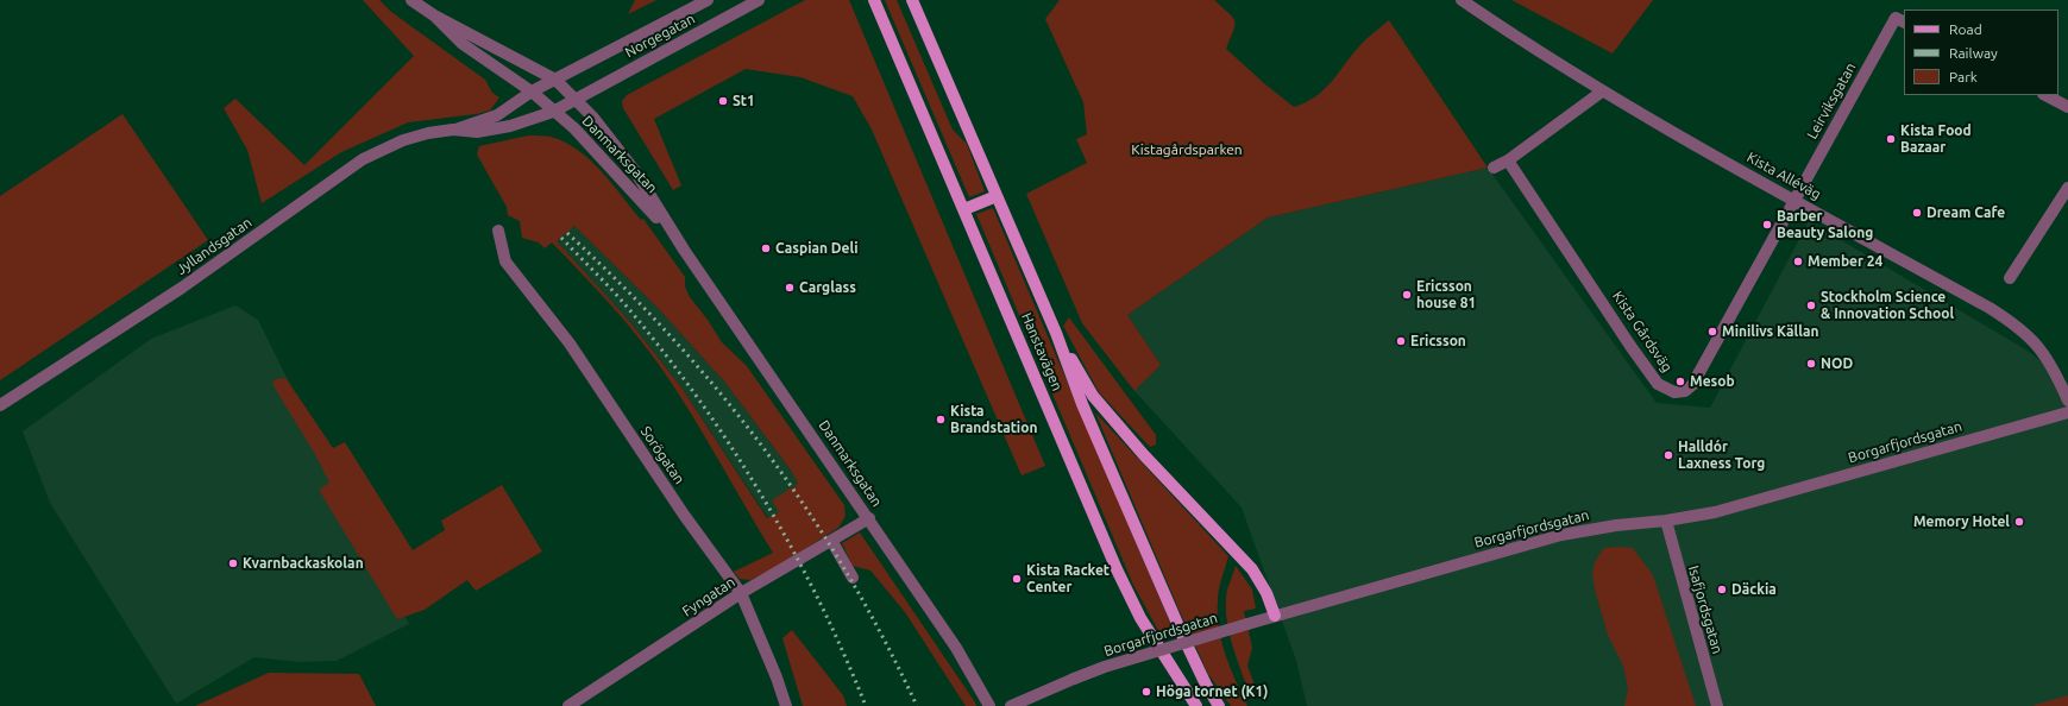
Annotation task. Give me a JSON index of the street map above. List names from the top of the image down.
{
  "streets": {
    "main road": ["Hanstavägen"],
    "street": [
      "Norgegatan",
      "Leirviksgatan",
      "Danmarksgatan",
      "Kista Alléväg",
      "Jyllandsgatan",
      "Kista Gårdsväg",
      "Borgarfjordsgatan",
      "Sorögatan",
      "Fyngatan",
      "Isafjordsgatan"
    ]
  },
  "crossings": [
    ["Norgegatan", "Danmarksgatan"],
    ["Norgegatan", "Jyllandsgatan"],
    ["Leirviksgatan", "Kista Alléväg"],
    ["Leirviksgatan", "Kista Gårdsväg"],
    ["Danmarksgatan", "Jyllandsgatan"],
    ["Danmarksgatan", "Fyngatan"],
    ["Kista Alléväg", "Kista Gårdsväg"],
    ["Borgarfjordsgatan", "Isafjordsgatan"],
    ["Sorögatan", "Fyngatan"]
  ],
  "parks": ["Kistagårdsparken"],
  "places": [
    "St1",
    "Kista Food Bazaar",
    "Dream Cafe",
    "Barber Beauty Salong",
    "Caspian Deli",
    "Member 24",
    "Carglass",
    "Ericsson house 81",
    "Stockholm Science & Innovation School",
    "Minilivs Källan",
    "Ericsson",
    "NOD",
    "Mesob",
    "Kista Brandstation",
    "Halldór Laxness Torg",
    "Memory Hotel",
    "Kvarnbackaskolan",
    "Kista Racket Center",
    "Däckia",
    "Höga tornet (K1)"
  ],
  "legend": ["Road", "Railway", "Park"]
}
